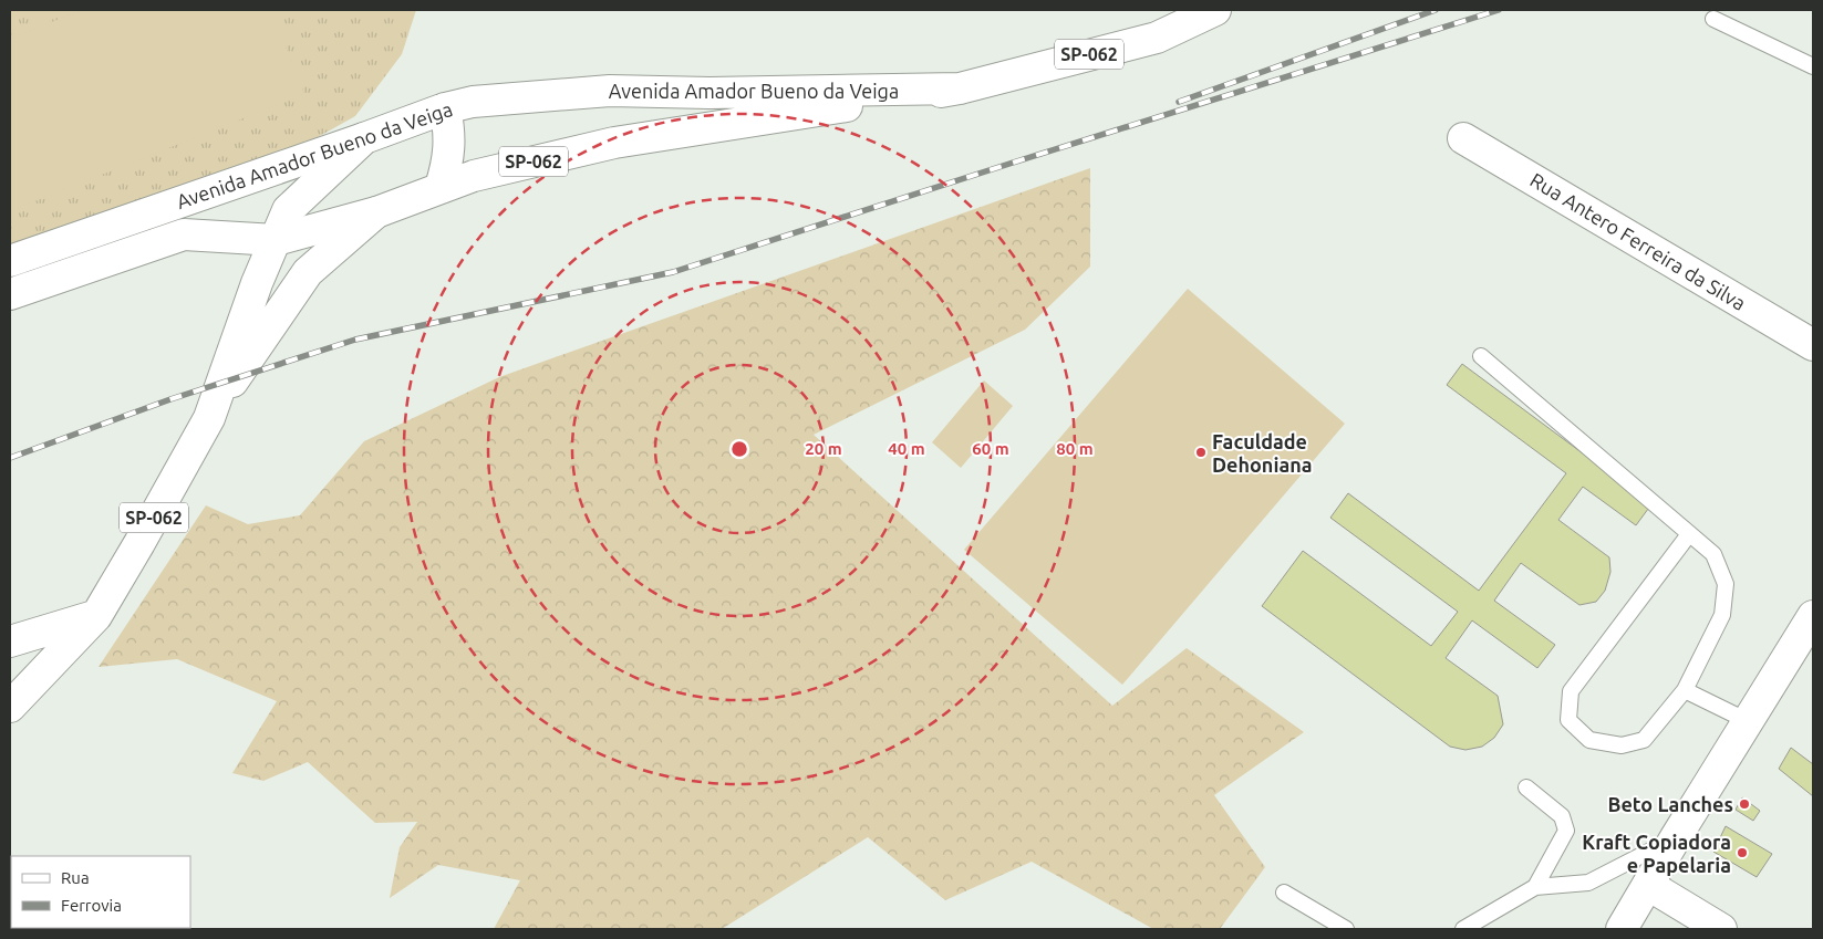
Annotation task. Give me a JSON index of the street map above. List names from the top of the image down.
{
  "streets": {
    "main road": ["SP-062", "Avenida Amador Bueno da Veiga", "Rua Antero Ferreira da Silva"]
  },
  "crossings": [
    ["SP-062", "Avenida Amador Bueno da Veiga"]
  ],
  "places": ["Faculdade Dehoniana", "Beto Lanches", "Kraft Copiadora e Papelaria"],
  "legend": ["Rua", "Ferrovia"],
  "rings": [
    "20 m",
    "40 m",
    "60 m",
    "80 m"
  ]
}
